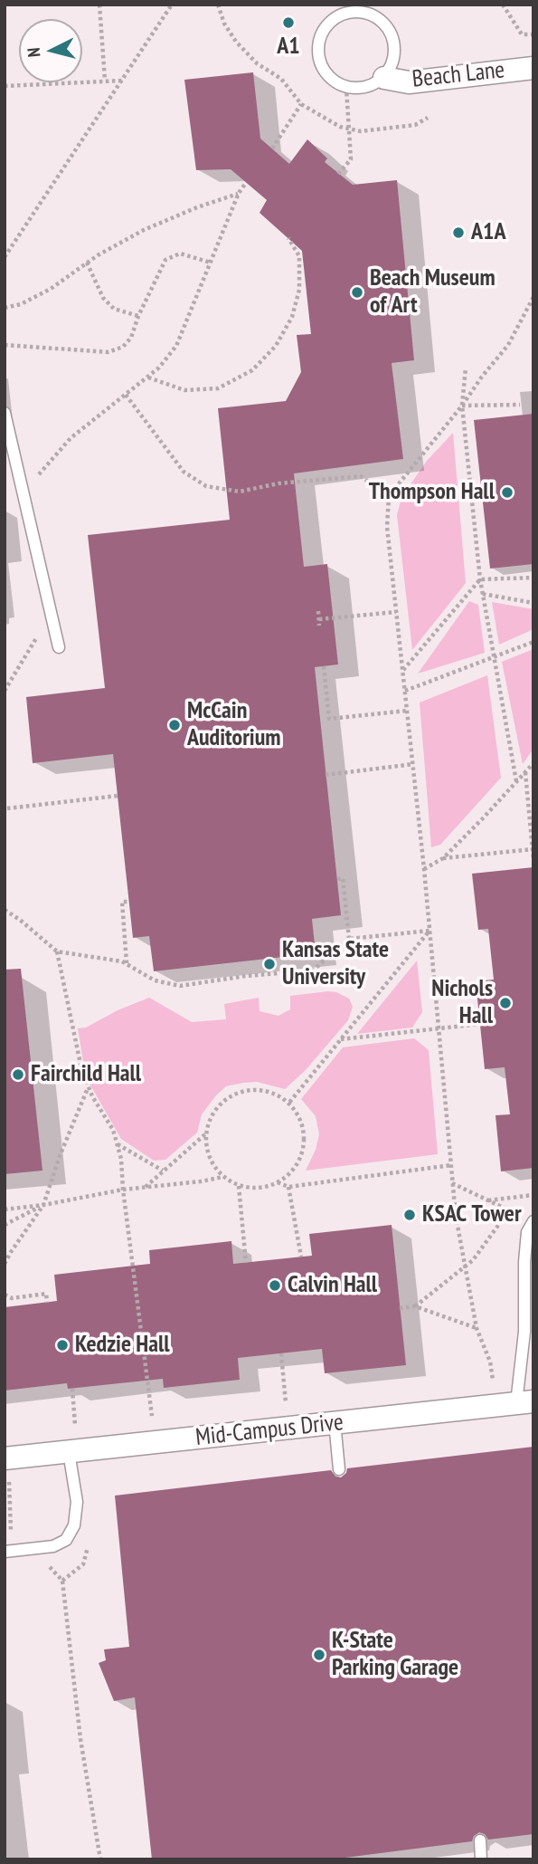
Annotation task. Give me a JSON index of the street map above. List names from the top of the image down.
{
  "streets": {
    "street": ["Beach Lane", "Mid-Campus Drive"]
  },
  "places": [
    "A1",
    "A1A",
    "Beach Museum of Art",
    "Thompson Hall",
    "McCain Auditorium",
    "Kansas State University",
    "Nichols Hall",
    "Fairchild Hall",
    "KSAC Tower",
    "Calvin Hall",
    "Kedzie Hall",
    "K-State Parking Garage"
  ],
  "north": "left"
}
